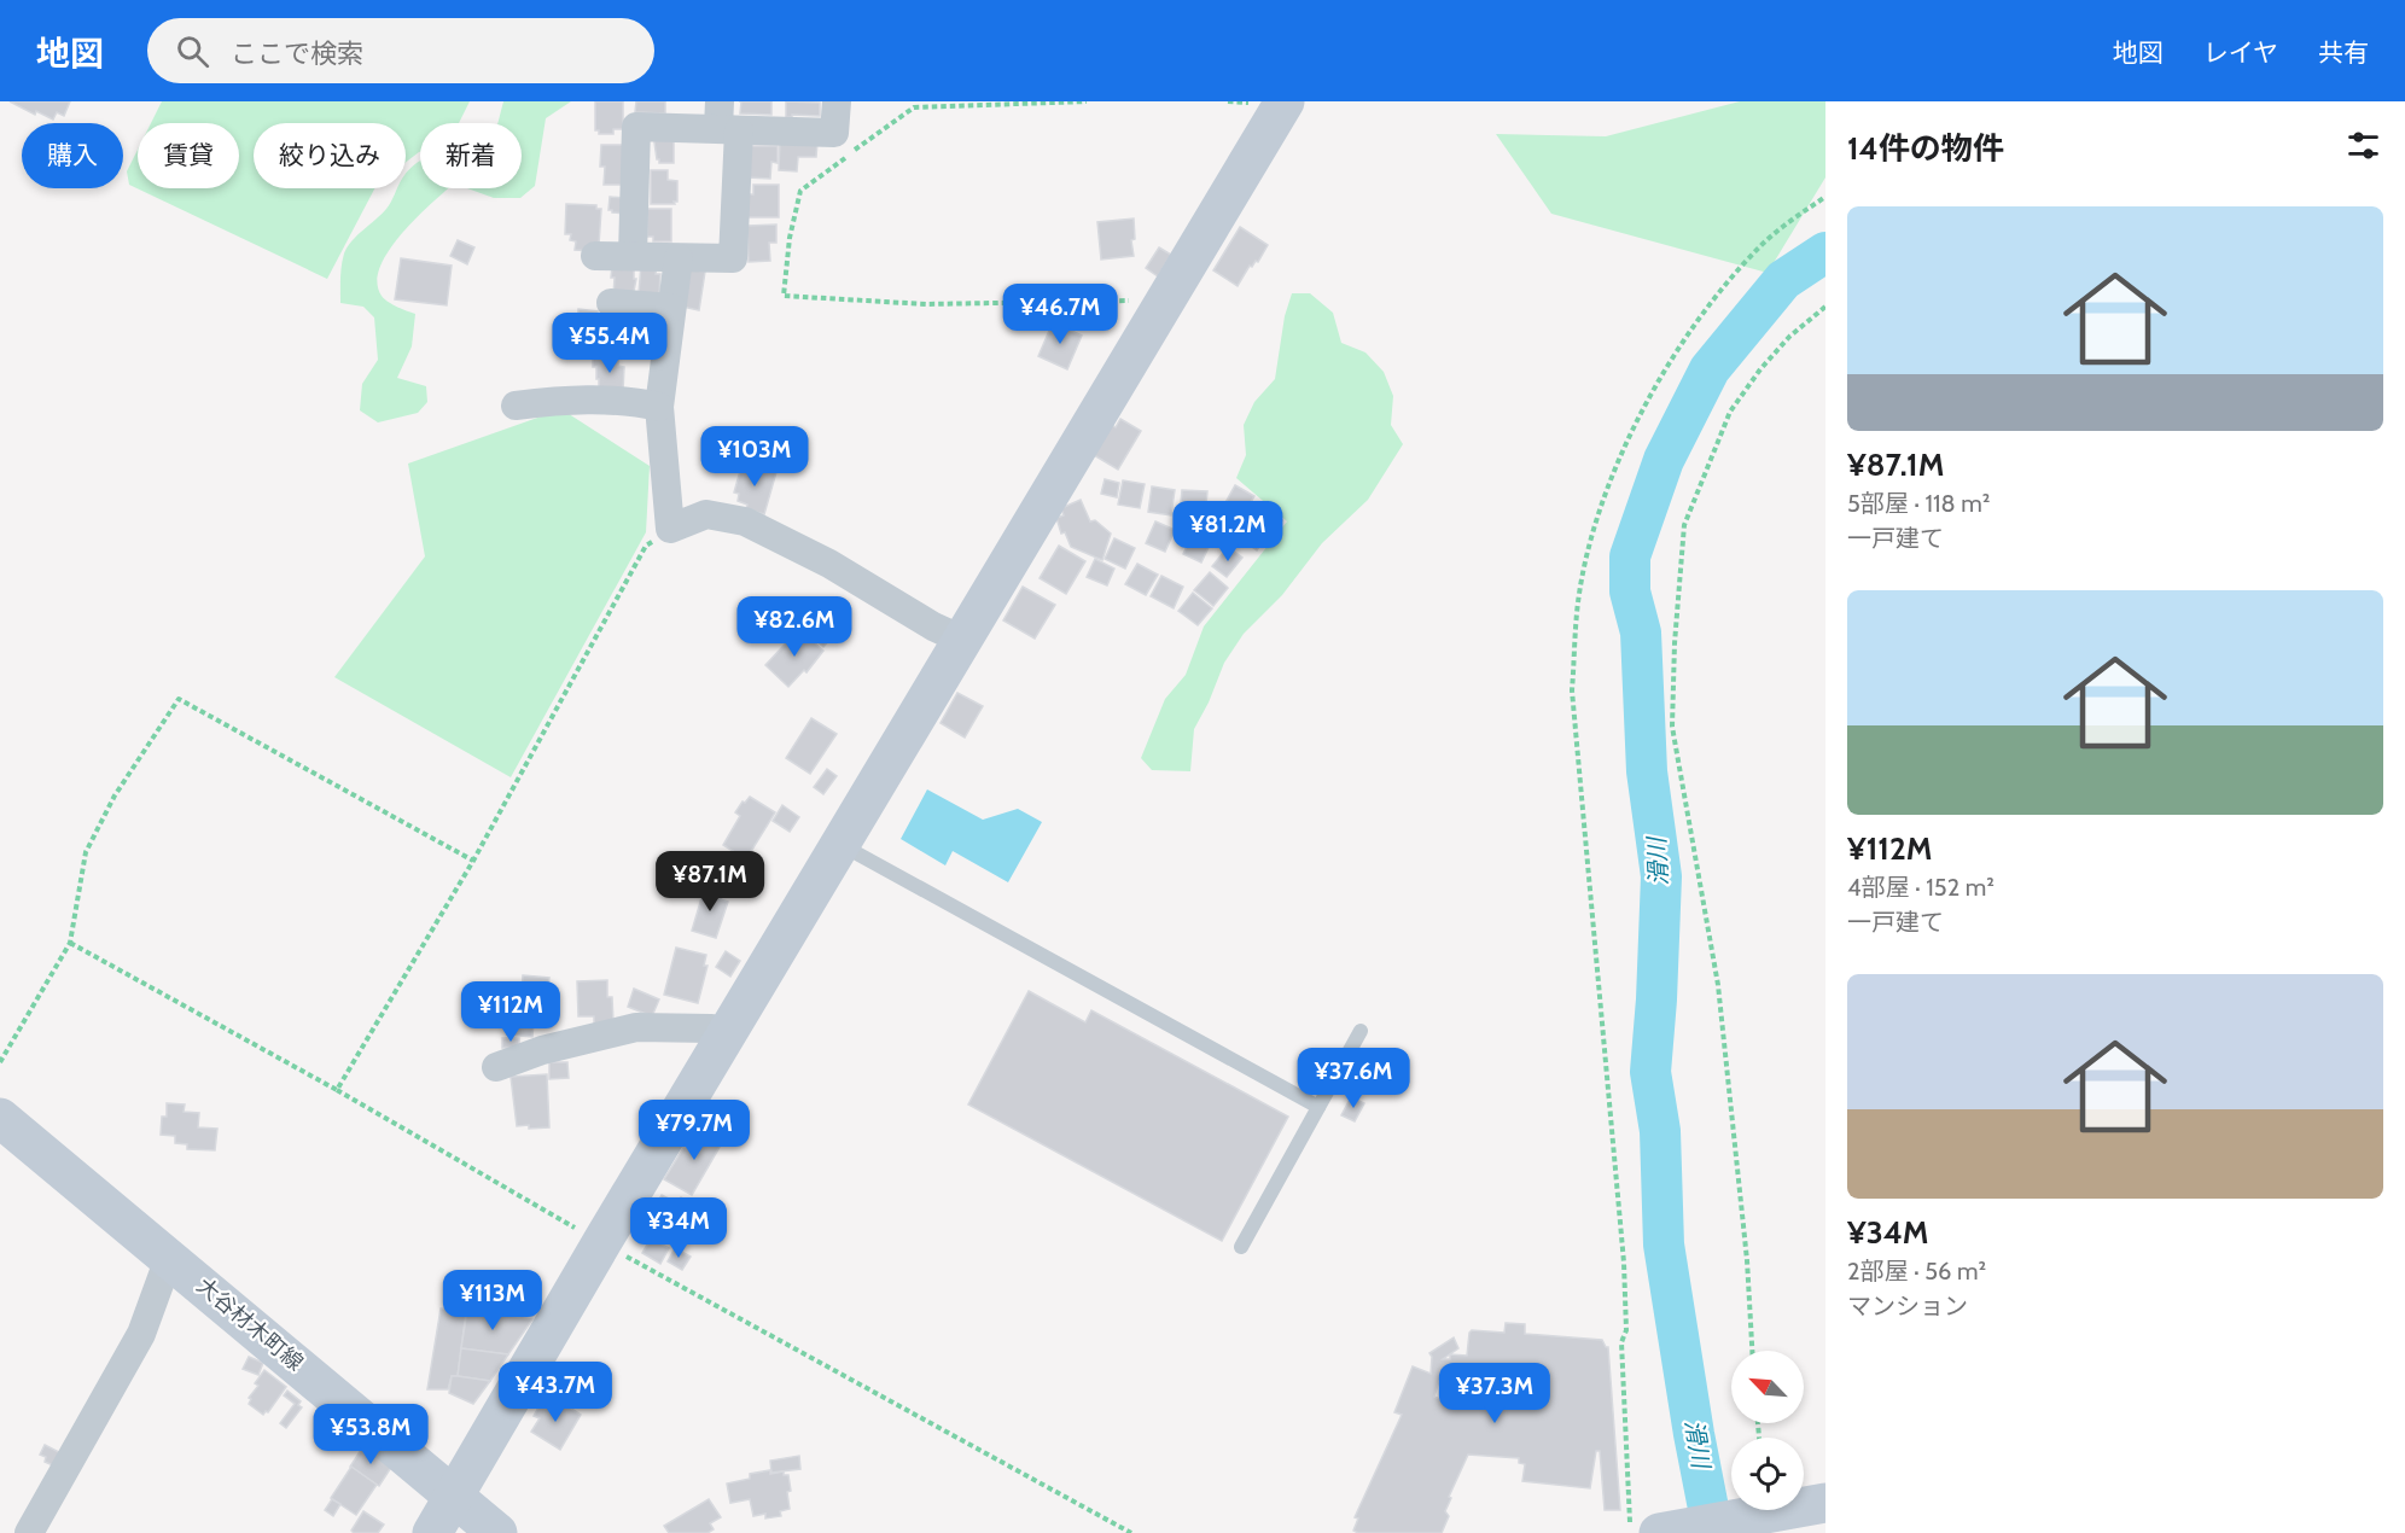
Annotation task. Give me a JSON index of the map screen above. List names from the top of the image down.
{
  "streets": {
    "street": ["大谷材木町線"]
  },
  "water": ["滑川"],
  "north": "top left",
  "page": {
    "header": "地図",
    "search": "ここで検索",
    "nav": ["地図", "レイヤ", "共有"],
    "heading": "14件の物件",
    "chip": [
      "購入",
      "賃貸",
      "絞り込み",
      "新着"
    ],
    "list": [
      {
        "name": "¥87.1M",
        "note": "5部屋 · 118 m² · 一戸建て"
      },
      {
        "name": "¥112M",
        "note": "4部屋 · 152 m² · 一戸建て"
      },
      {
        "name": "¥34M",
        "note": "2部屋 · 56 m² · マンション"
      }
    ],
    "price": [
      "¥46.7M",
      "¥55.4M",
      "¥103M",
      "¥81.2M",
      "¥82.6M",
      "¥87.1M",
      "¥112M",
      "¥37.6M",
      "¥79.7M",
      "¥34M",
      "¥113M",
      "¥43.7M",
      "¥37.3M",
      "¥53.8M"
    ]
  }
}
